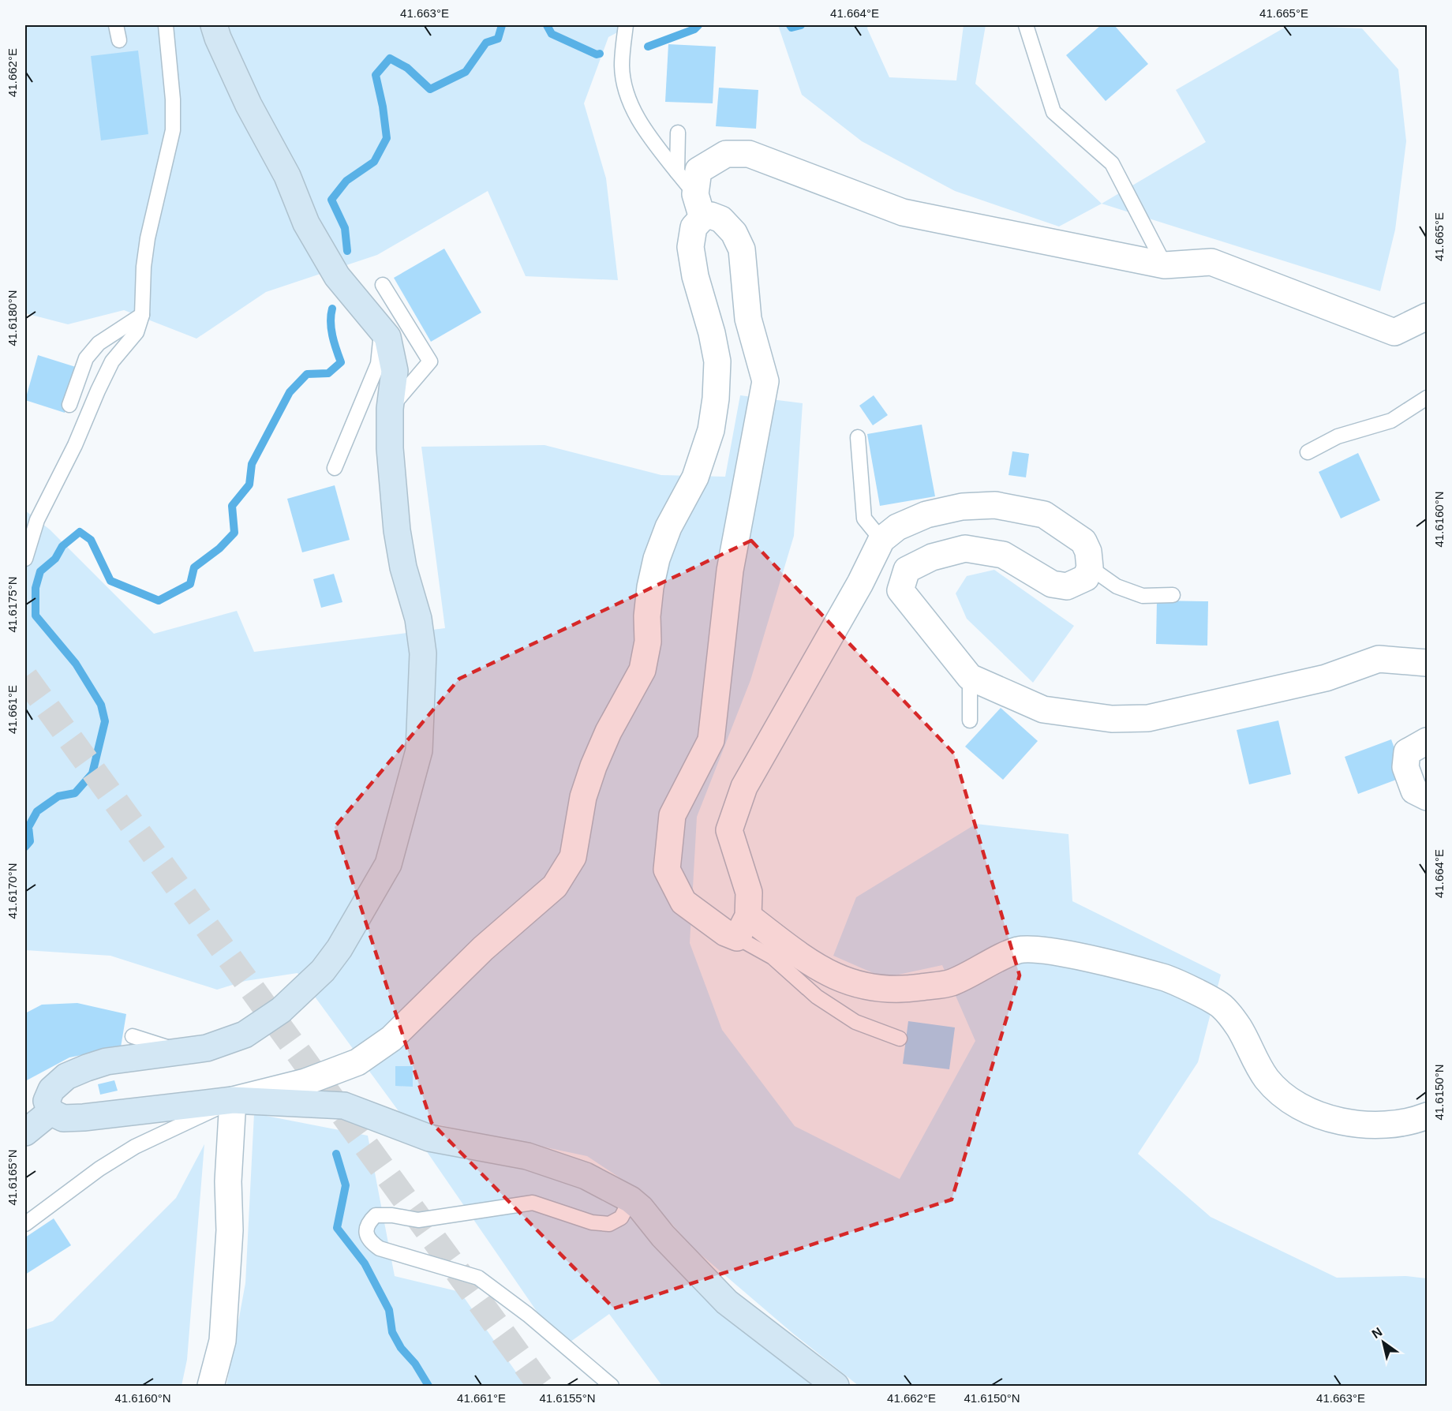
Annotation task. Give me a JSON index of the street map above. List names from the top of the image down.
{
  "north": "top left",
  "coordinates": [
    "41.663°E",
    "41.664°E",
    "41.665°E",
    "41.662°E",
    "41.6180°N",
    "41.6160°N",
    "41.6175°N",
    "41.661°E",
    "41.6170°N",
    "41.6150°N",
    "41.6165°N",
    "41.6155°N"
  ]
}
